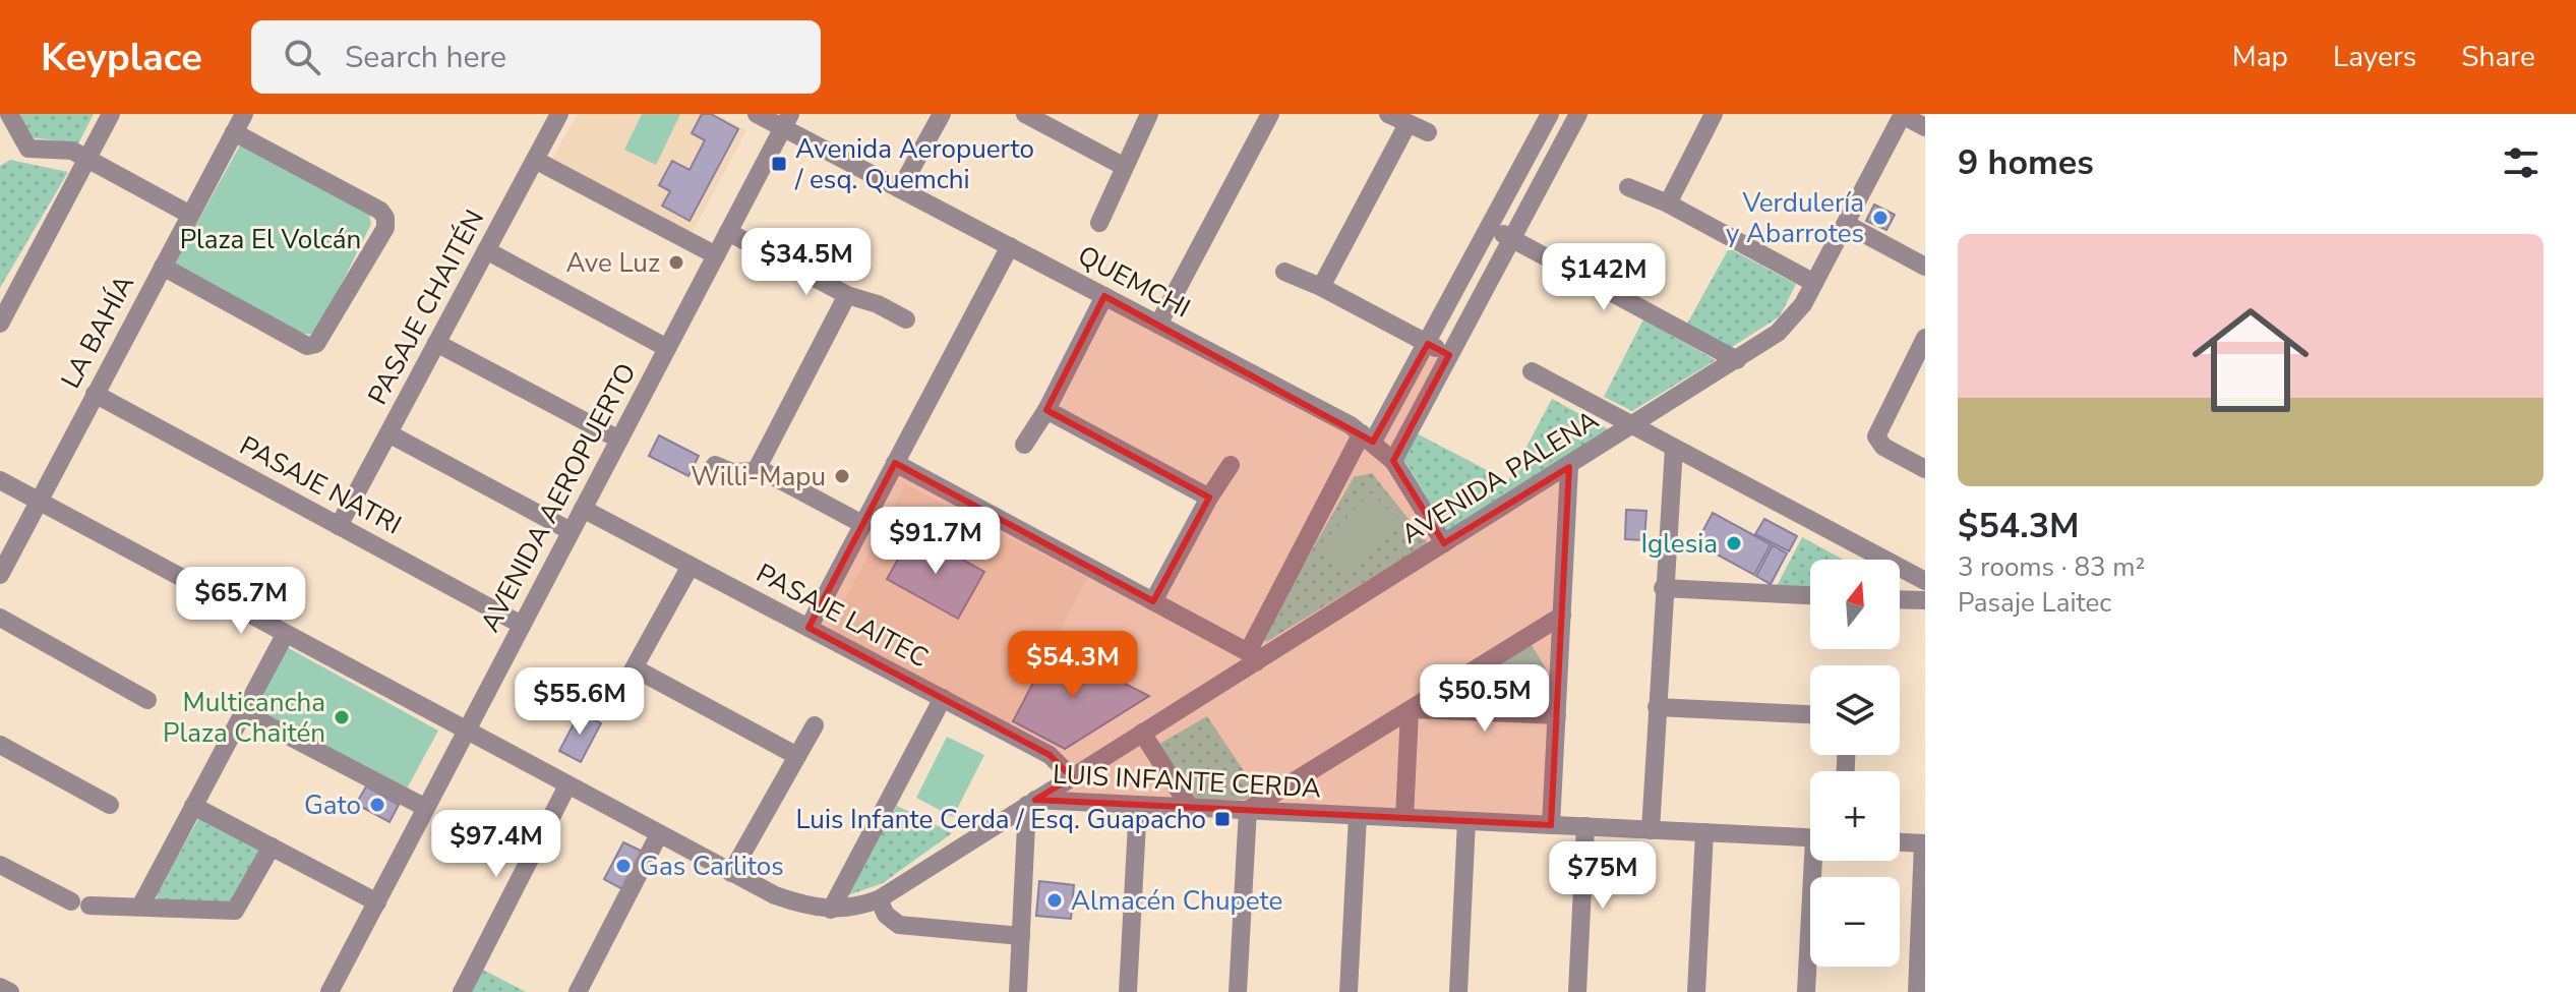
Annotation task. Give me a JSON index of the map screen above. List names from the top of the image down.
{
  "streets": {
    "street": [
      "QUEMCHI",
      "PASAJE CHAITÉN",
      "LA BAHÍA",
      "AVENIDA PALENA",
      "PASAJE NATRI",
      "AVENIDA AEROPUERTO",
      "PASAJE LAITEC",
      "LUIS INFANTE CERDA"
    ]
  },
  "crossings": [
    ["QUEMCHI", "AVENIDA PALENA"],
    ["QUEMCHI", "AVENIDA AEROPUERTO"],
    ["PASAJE CHAITÉN", "PASAJE NATRI"],
    ["LA BAHÍA", "PASAJE NATRI"],
    ["LA BAHÍA", "LUIS INFANTE CERDA"],
    ["AVENIDA PALENA", "PASAJE LAITEC"],
    ["AVENIDA PALENA", "LUIS INFANTE CERDA"],
    ["PASAJE NATRI", "AVENIDA AEROPUERTO"],
    ["AVENIDA AEROPUERTO", "PASAJE LAITEC"],
    ["AVENIDA AEROPUERTO", "LUIS INFANTE CERDA"]
  ],
  "parks": ["Plaza El Volcán"],
  "places": {
    "transit": ["Avenida Aeropuerto / esq. Quemchi", "Luis Infante Cerda / Esq. Guapacho"],
    "other": [
      "Verdulería y Abarrotes",
      "Ave Luz",
      "Willi-Mapu",
      "Iglesia",
      "Multicancha Plaza Chaitén",
      "Gato",
      "Gas Carlitos",
      "Almacén Chupete"
    ]
  },
  "north": "top",
  "page": {
    "header": "Keyplace",
    "search": "Search here",
    "nav": ["Map", "Layers", "Share"],
    "heading": "9 homes",
    "list": [
      {
        "name": "$54.3M",
        "note": "3 rooms · 83 m² · Pasaje Laitec"
      }
    ],
    "price": [
      "$34.5M",
      "$142M",
      "$91.7M",
      "$65.7M",
      "$54.3M",
      "$50.5M",
      "$55.6M",
      "$97.4M",
      "$75M"
    ],
    "map_buttons": ["+", "−"]
  }
}
